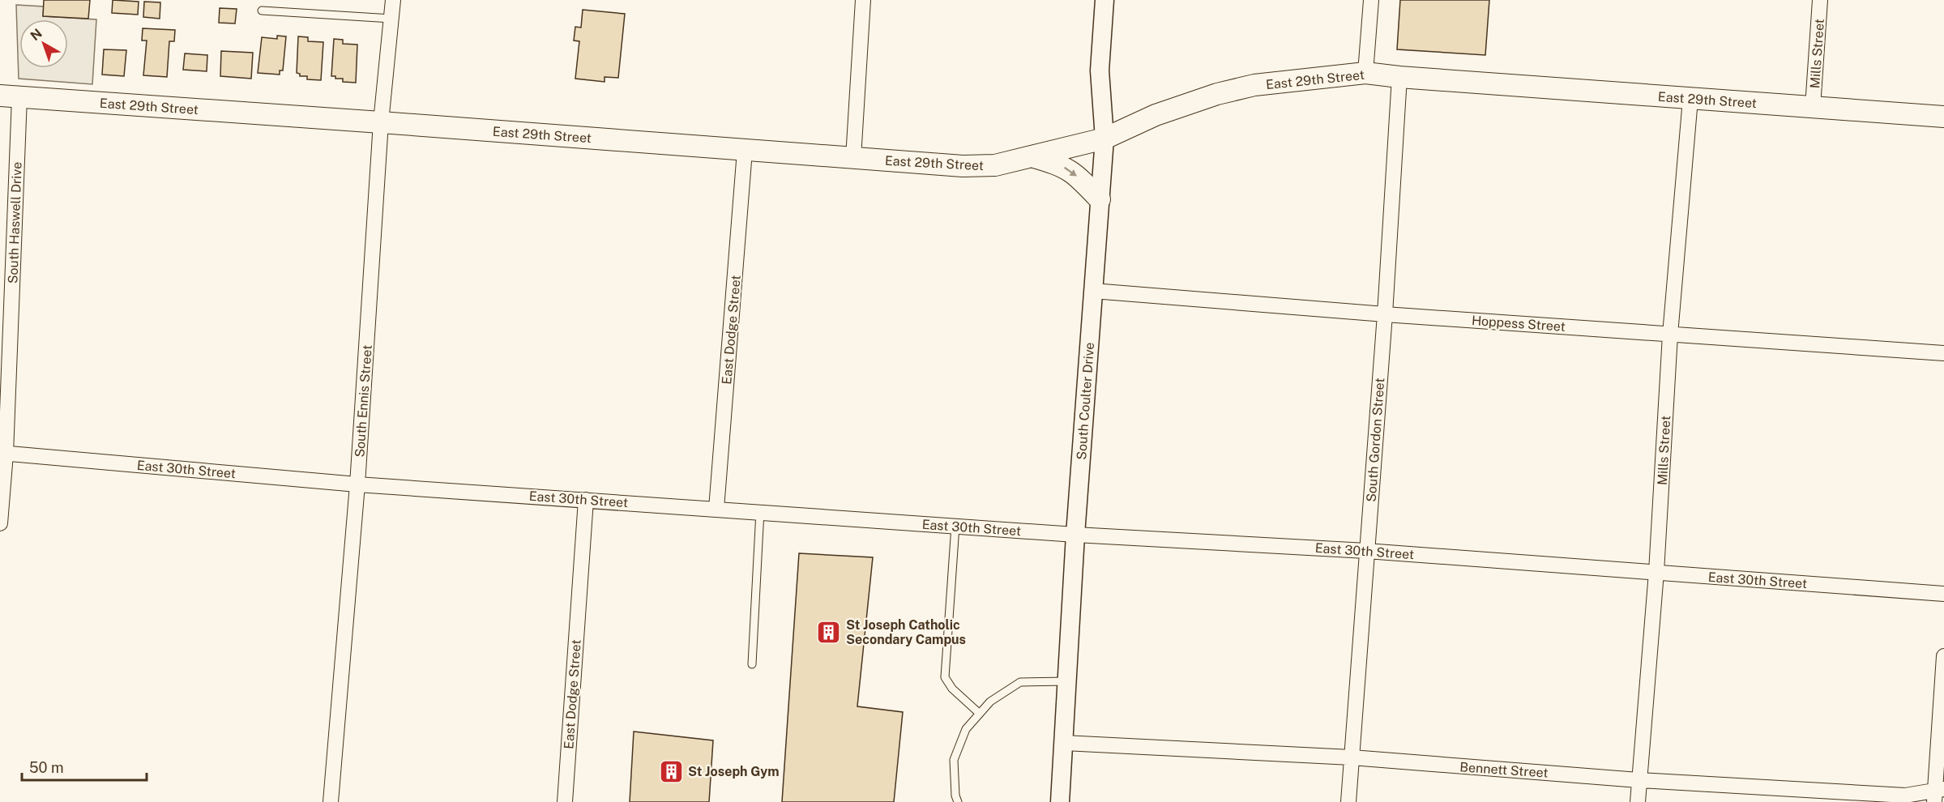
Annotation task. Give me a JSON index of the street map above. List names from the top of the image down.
{
  "streets": {
    "main road": ["East 29th Street"],
    "street": [
      "Mills Street",
      "South Haswell Drive",
      "Hoppess Street",
      "East Dodge Street",
      "South Ennis Street",
      "South Coulter Drive",
      "South Gordon Street",
      "East 30th Street",
      "Bennett Street"
    ]
  },
  "crossings": [
    ["Mills Street", "East 29th Street"],
    ["Mills Street", "Hoppess Street"],
    ["Mills Street", "East 30th Street"],
    ["Mills Street", "Bennett Street"],
    ["East 29th Street", "South Haswell Drive"],
    ["East 29th Street", "East Dodge Street"],
    ["East 29th Street", "South Ennis Street"],
    ["East 29th Street", "South Coulter Drive"],
    ["East 29th Street", "South Gordon Street"],
    ["South Haswell Drive", "East 30th Street"],
    ["Hoppess Street", "South Coulter Drive"],
    ["Hoppess Street", "South Gordon Street"],
    ["East Dodge Street", "East 30th Street"],
    ["South Ennis Street", "East 30th Street"],
    ["South Coulter Drive", "East 30th Street"],
    ["South Coulter Drive", "Bennett Street"],
    ["South Gordon Street", "East 30th Street"],
    ["South Gordon Street", "Bennett Street"]
  ],
  "places": {
    "building": ["St Joseph Catholic Secondary Campus", "St Joseph Gym"]
  },
  "scale_bar": "50 m",
  "north": "top left"
}
